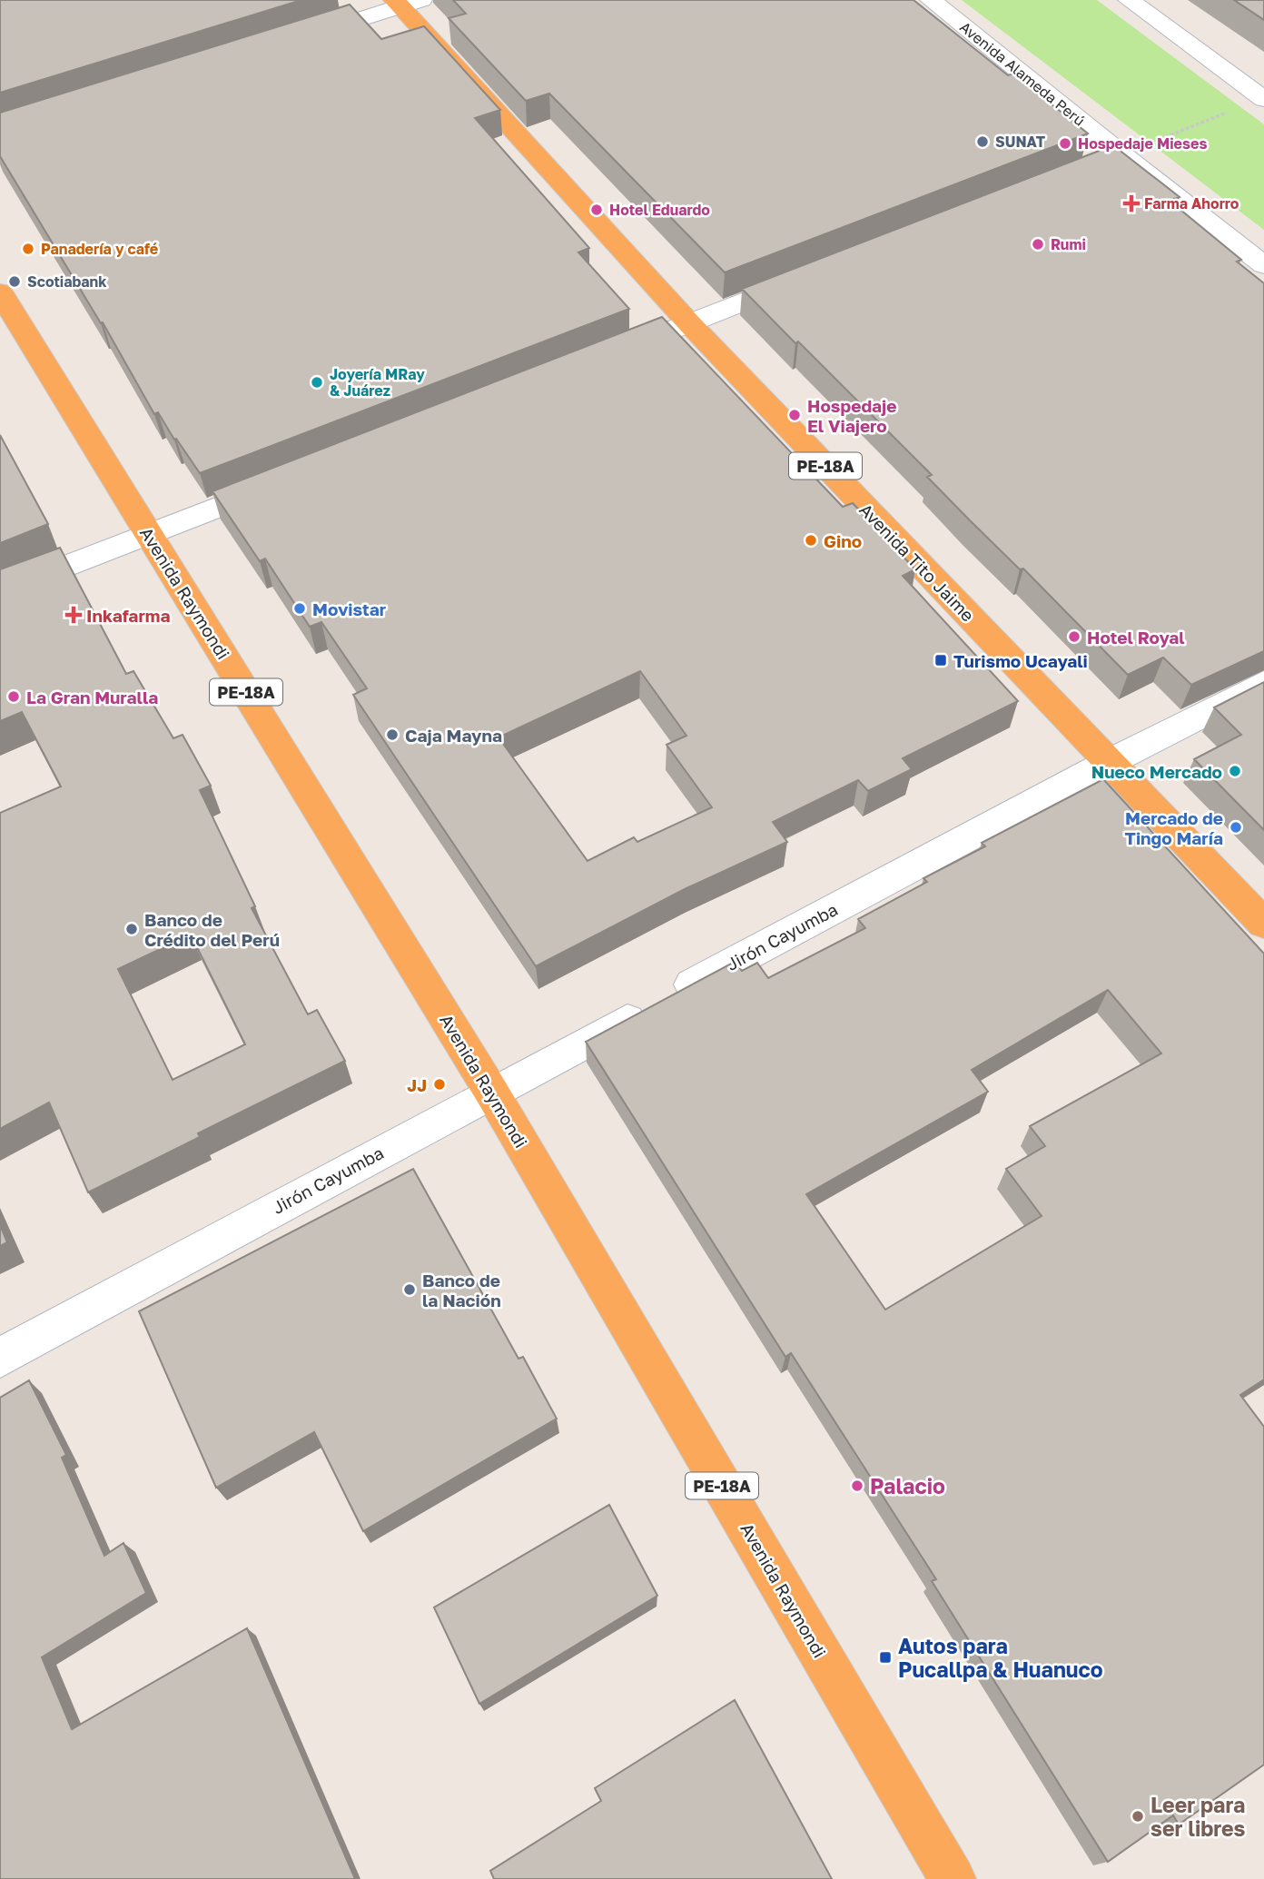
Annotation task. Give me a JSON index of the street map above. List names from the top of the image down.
{
  "streets": {
    "highway": ["PE-18A", "Avenida Tito Jaime", "Avenida Raymondi"],
    "street": ["Avenida Alameda Perú", "Jirón Cayumba"]
  },
  "crossings": [
    ["Avenida Tito Jaime", "Jirón Cayumba"],
    ["Avenida Raymondi", "Jirón Cayumba"]
  ],
  "places": {
    "other": [
      "SUNAT",
      "Hospedaje Mieses",
      "Hotel Eduardo",
      "Rumi",
      "Panadería y café",
      "Scotiabank",
      "Joyería MRay & Juárez",
      "Hospedaje El Viajero",
      "Gino",
      "Movistar",
      "Hotel Royal",
      "La Gran Muralla",
      "Caja Mayna",
      "Nueco Mercado",
      "Mercado de Tingo María",
      "Banco de Crédito del Perú",
      "JJ",
      "Banco de la Nación",
      "Palacio",
      "Leer para ser libres"
    ],
    "health": ["Farma Ahorro", "Inkafarma"],
    "transit": ["Turismo Ucayali", "Autos para Pucallpa & Huanuco"]
  }
}
